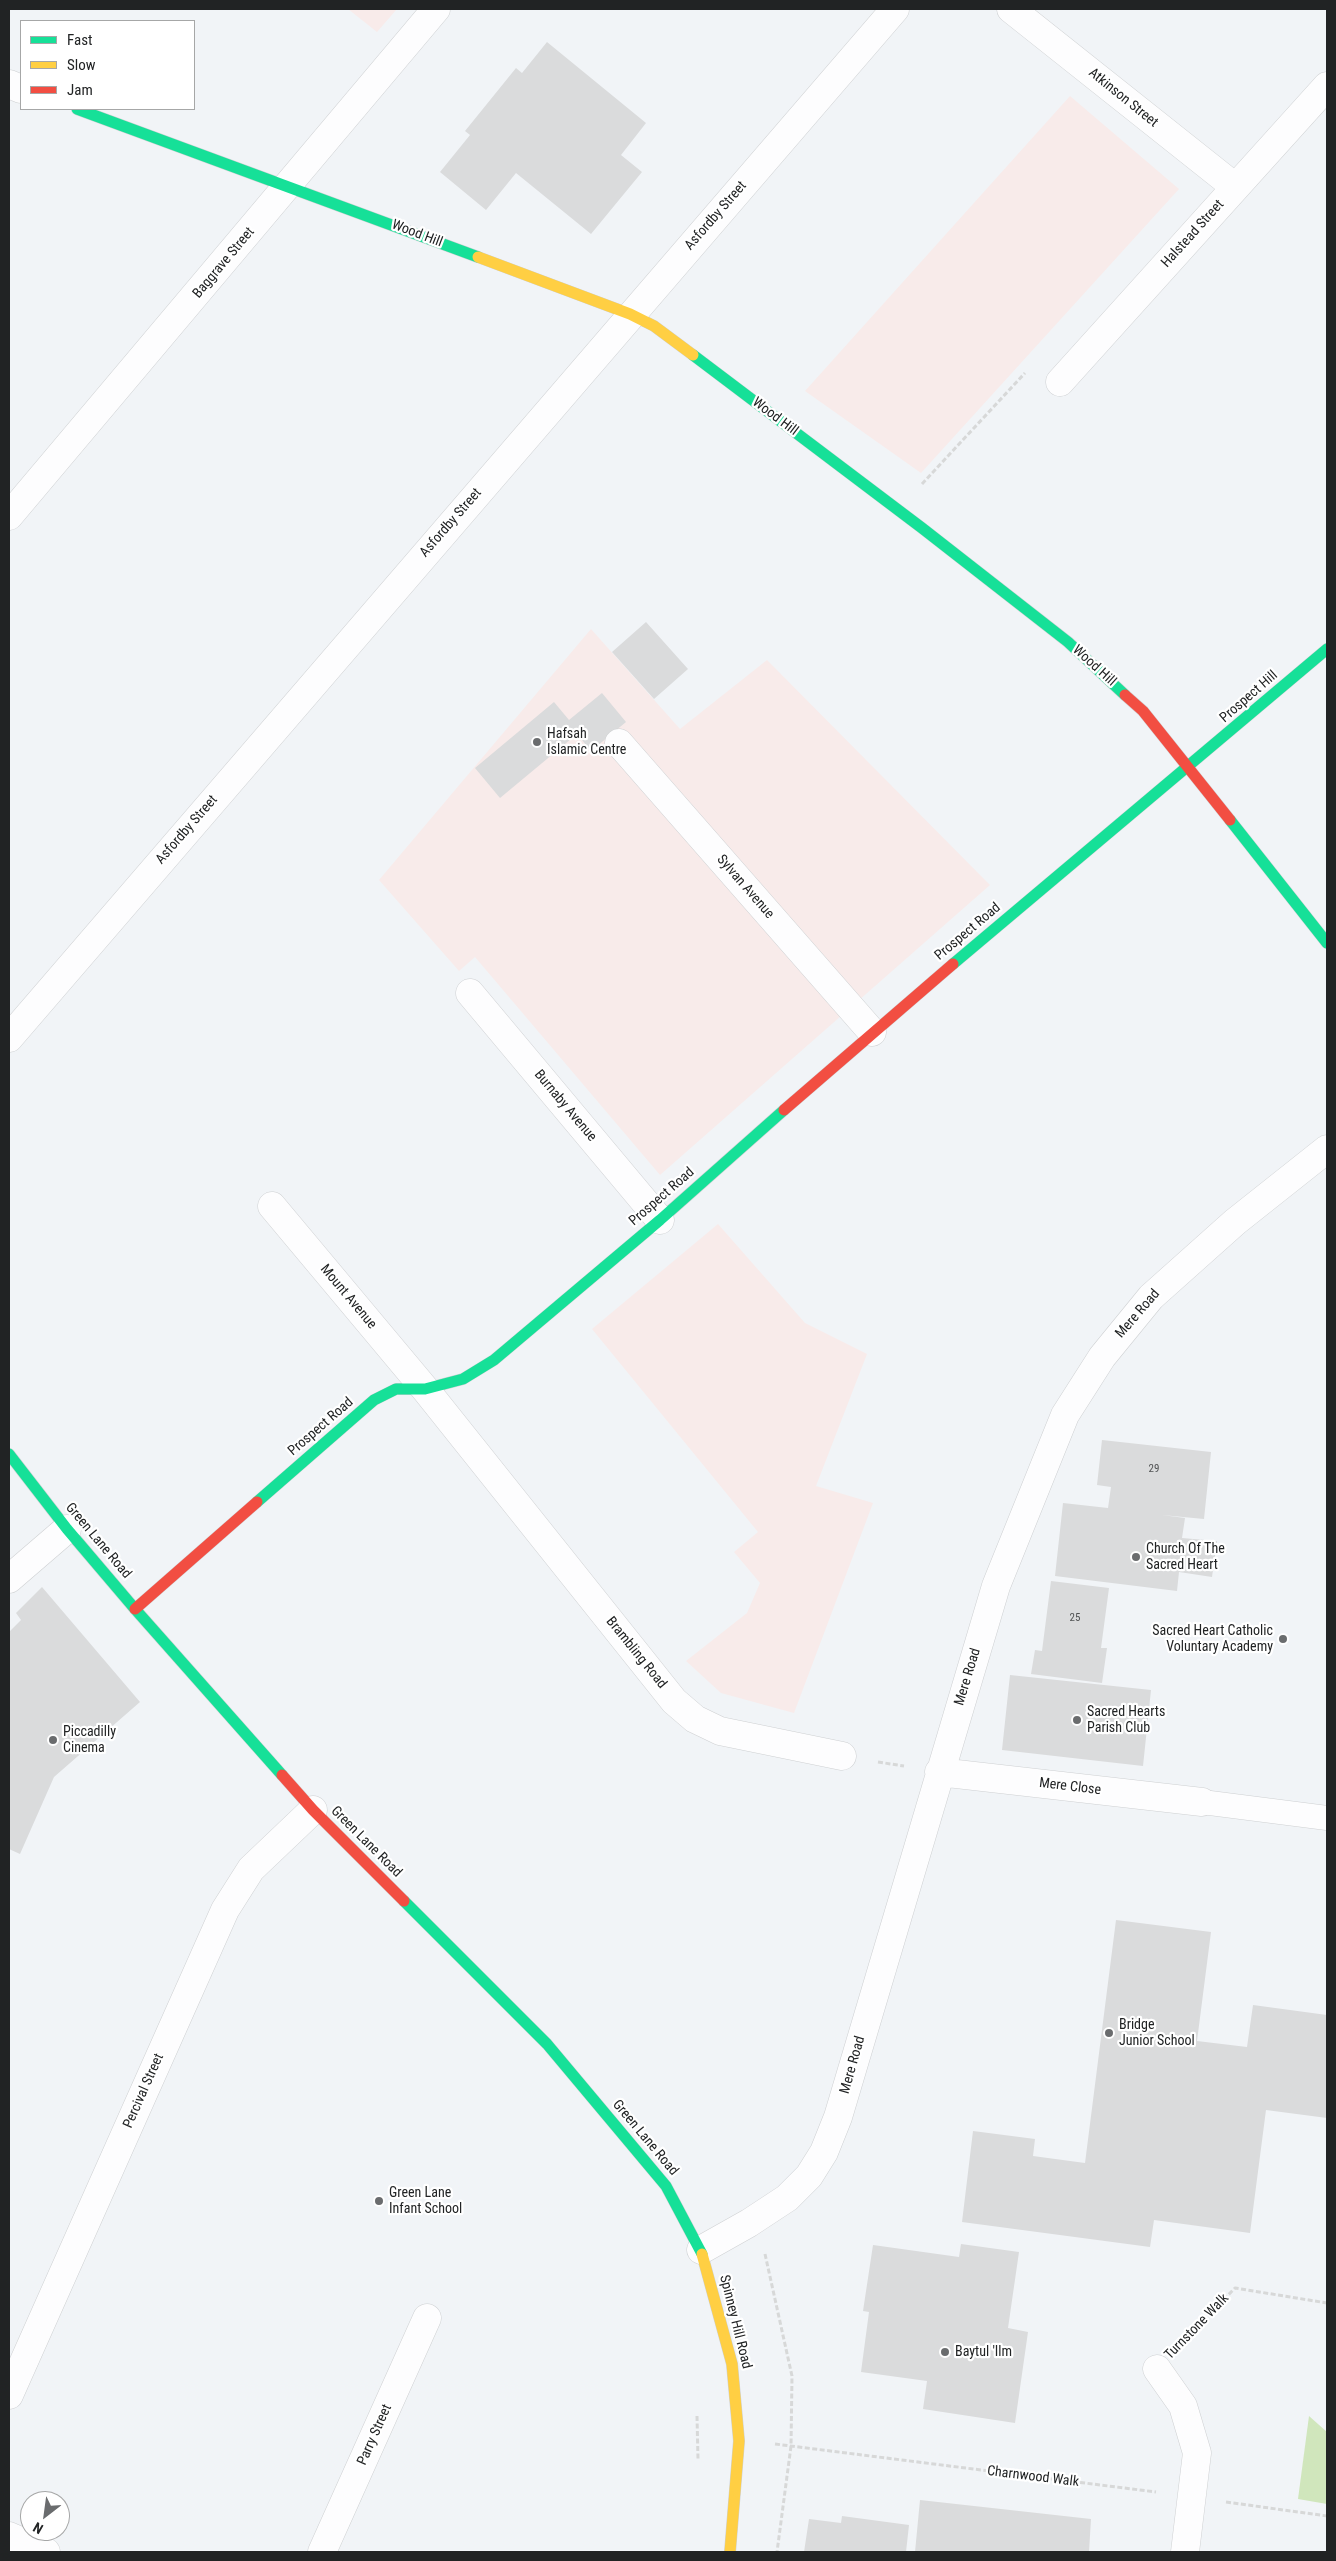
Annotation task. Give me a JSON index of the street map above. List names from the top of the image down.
{
  "streets": {
    "street": [
      "Atkinson Street",
      "Asfordby Street",
      "Wood Hill",
      "Halstead Street",
      "Baggrave Street",
      "Prospect Hill",
      "Sylvan Avenue",
      "Prospect Road",
      "Burnaby Avenue",
      "Mount Avenue",
      "Mere Road",
      "Green Lane Road",
      "Brambling Road",
      "Mere Close",
      "Percival Street",
      "Spinney Hill Road",
      "Parry Street"
    ],
    "path": ["Turnstone Walk", "Charnwood Walk"]
  },
  "crossings": [
    ["Atkinson Street", "Halstead Street"],
    ["Asfordby Street", "Wood Hill"],
    ["Wood Hill", "Baggrave Street"],
    ["Wood Hill", "Prospect Hill"],
    ["Wood Hill", "Prospect Road"],
    ["Prospect Hill", "Prospect Road"],
    ["Sylvan Avenue", "Prospect Road"],
    ["Prospect Road", "Burnaby Avenue"],
    ["Prospect Road", "Mount Avenue"],
    ["Prospect Road", "Green Lane Road"],
    ["Prospect Road", "Brambling Road"],
    ["Mount Avenue", "Brambling Road"],
    ["Mere Road", "Green Lane Road"],
    ["Mere Road", "Mere Close"],
    ["Mere Road", "Spinney Hill Road"],
    ["Green Lane Road", "Percival Street"],
    ["Green Lane Road", "Spinney Hill Road"],
    ["Spinney Hill Road", "Charnwood Walk"]
  ],
  "places": [
    "Hafsah Islamic Centre",
    "Church Of The Sacred Heart",
    "Sacred Heart Catholic Voluntary Academy",
    "Sacred Hearts Parish Club",
    "Piccadilly Cinema",
    "Bridge Junior School",
    "Green Lane Infant School",
    "Baytul 'Ilm"
  ],
  "house_numbers": ["29", "25"],
  "legend": ["Fast", "Slow", "Jam"],
  "north": "bottom left"
}
